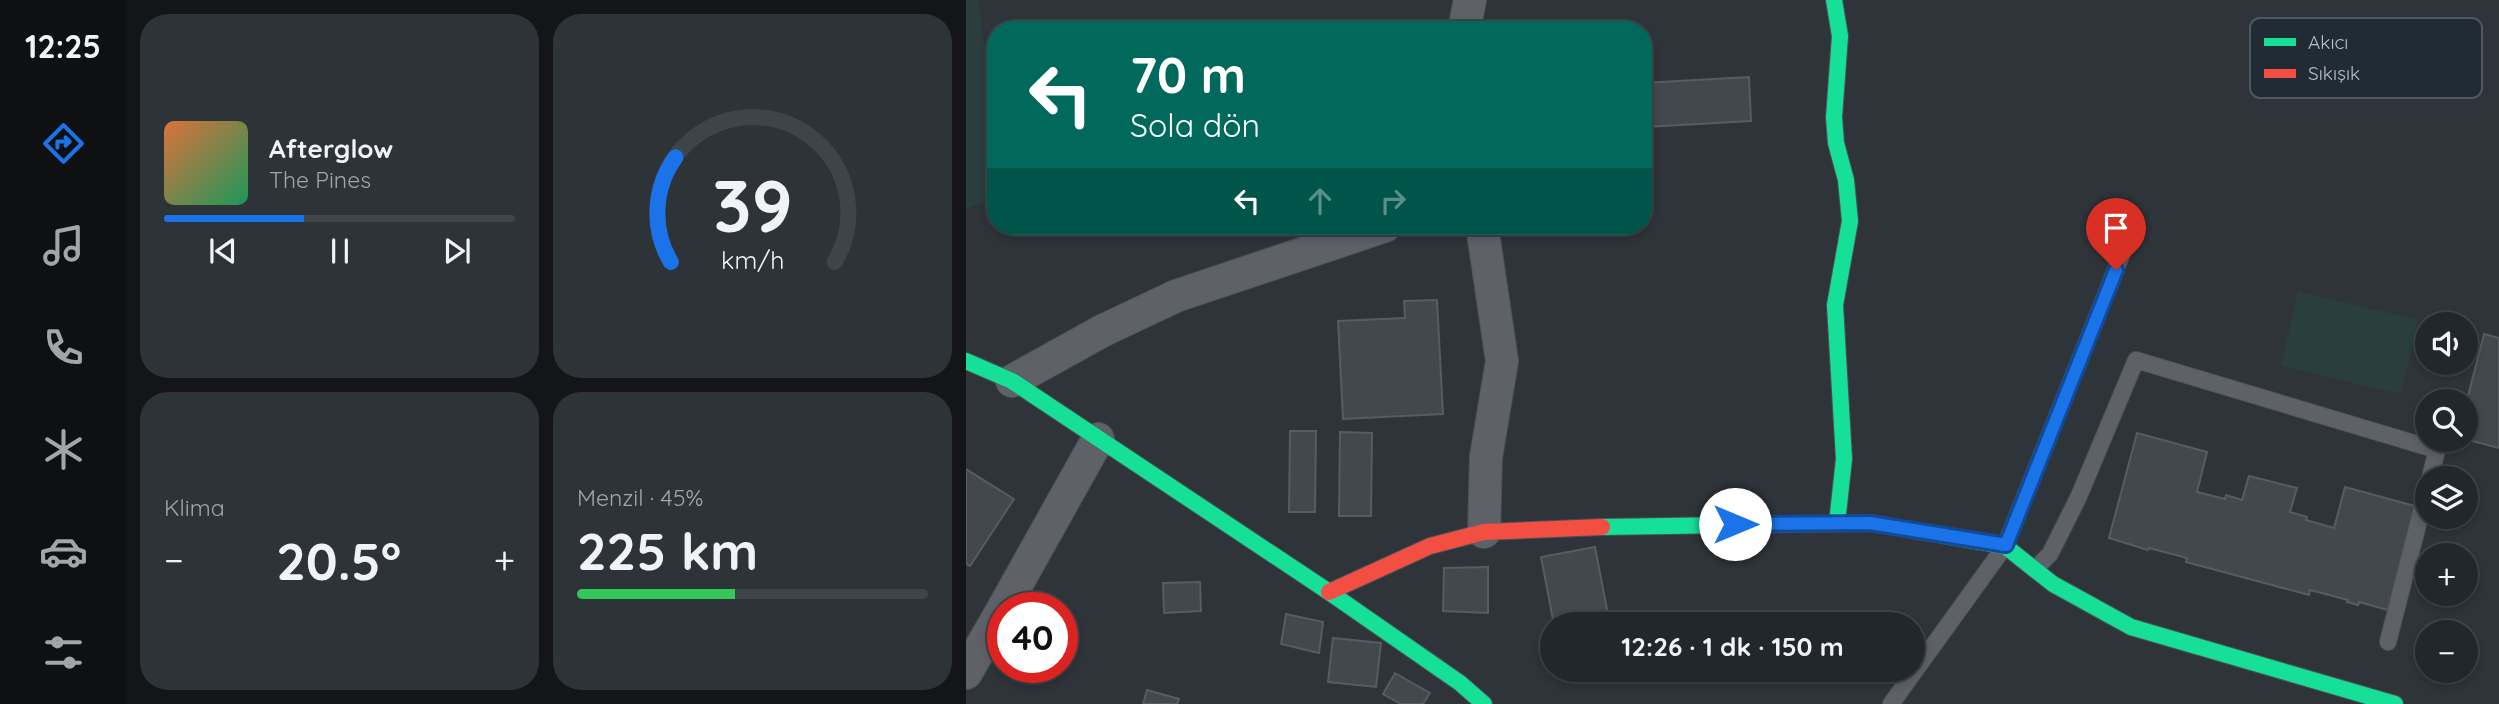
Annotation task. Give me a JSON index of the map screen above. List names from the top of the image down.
{
  "legend": ["Akıcı", "Sıkışık"],
  "page": {
    "tabs": "12:25",
    "turn": ["70 m", "Sola dön"],
    "song": ["Afterglow", "The Pines"],
    "map_buttons": ["+", "−"],
    "tile": [
      "Klima",
      ["Menzil · 45%", "225 km"]
    ],
    "heat": ["−", "20.5°", "+"],
    "limit": "40",
    "trip": "12:26 · 1 dk · 150 m",
    "gauge": ["39", "km/h"]
  }
}
